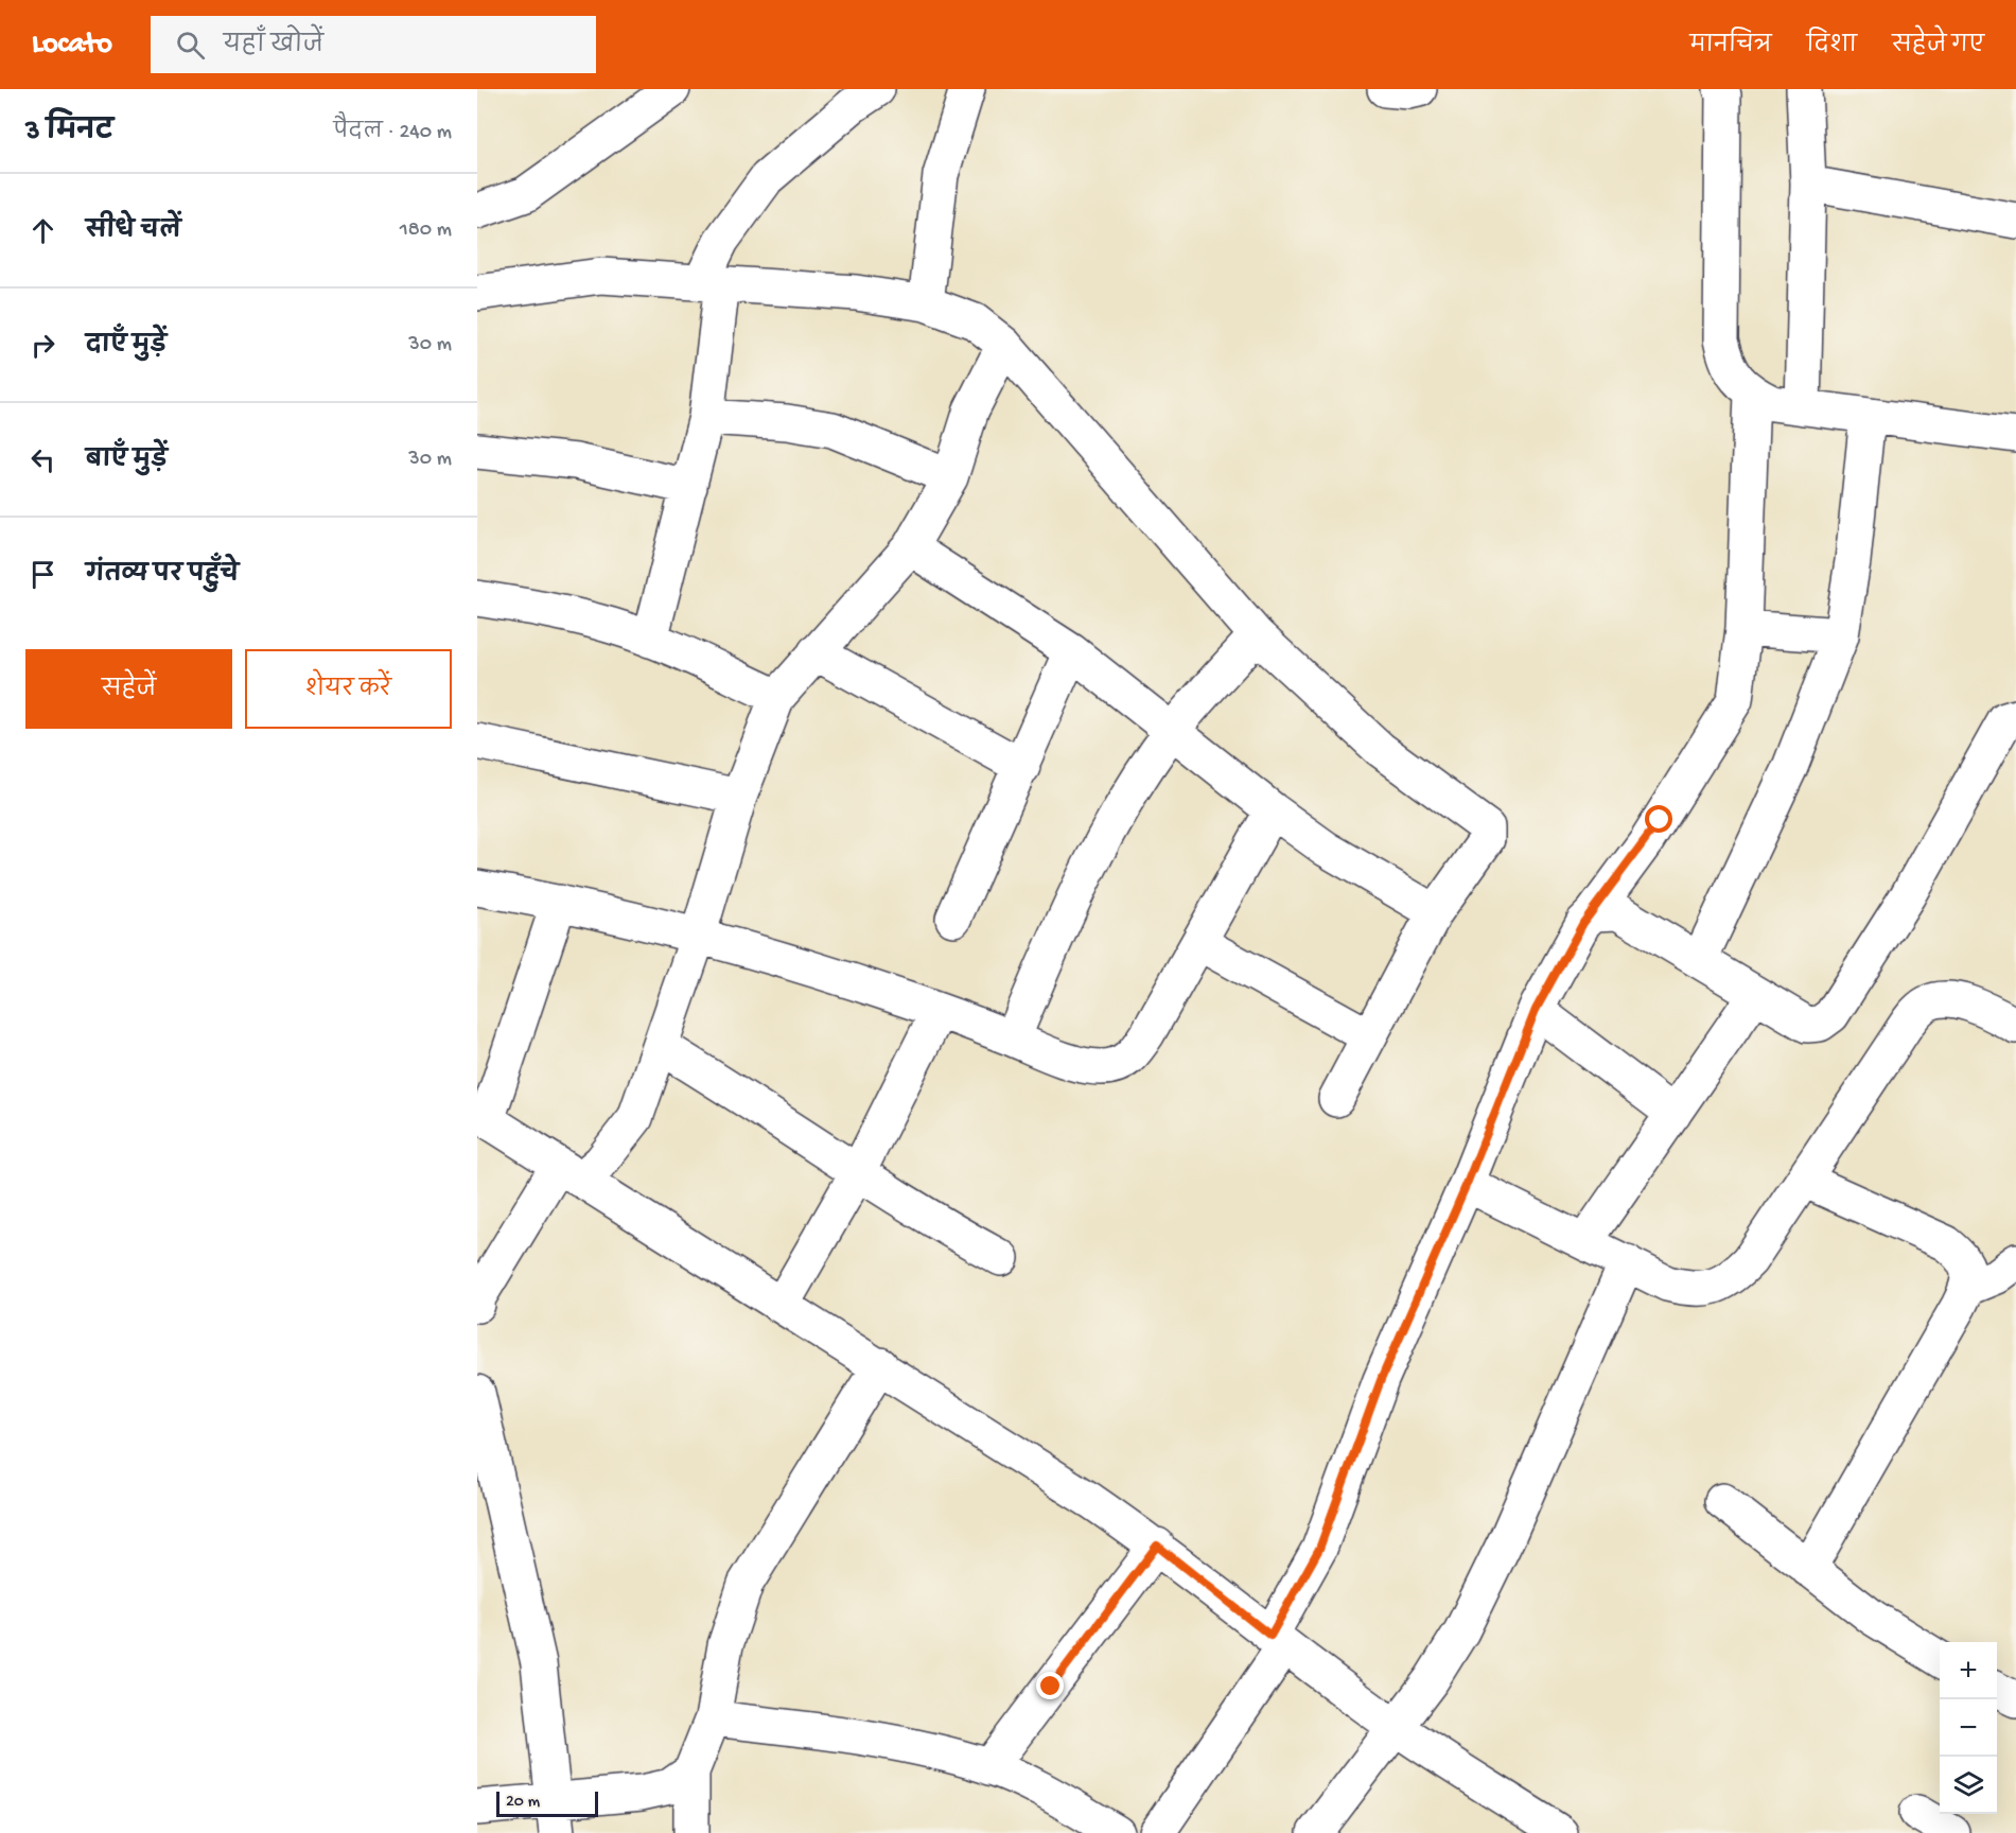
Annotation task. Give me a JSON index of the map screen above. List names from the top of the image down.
{
  "scale_bar": "20 m",
  "page": {
    "header": "Locato",
    "search": "यहाँ खोजें",
    "nav": ["मानचित्र", "दिशा", "सहेजे गए"],
    "heading": ["3 मिनट", "पैदल · 240 m"],
    "list": [
      ["सीधे चलें", "180 m"],
      ["दाएँ मुड़ें", "30 m"],
      ["बाएँ मुड़ें", "30 m"],
      "गंतव्य पर पहुँचे"
    ],
    "buttons": ["सहेजें", "शेयर करें"],
    "map_buttons": ["+", "−"],
    "scale": "20 m"
  }
}
